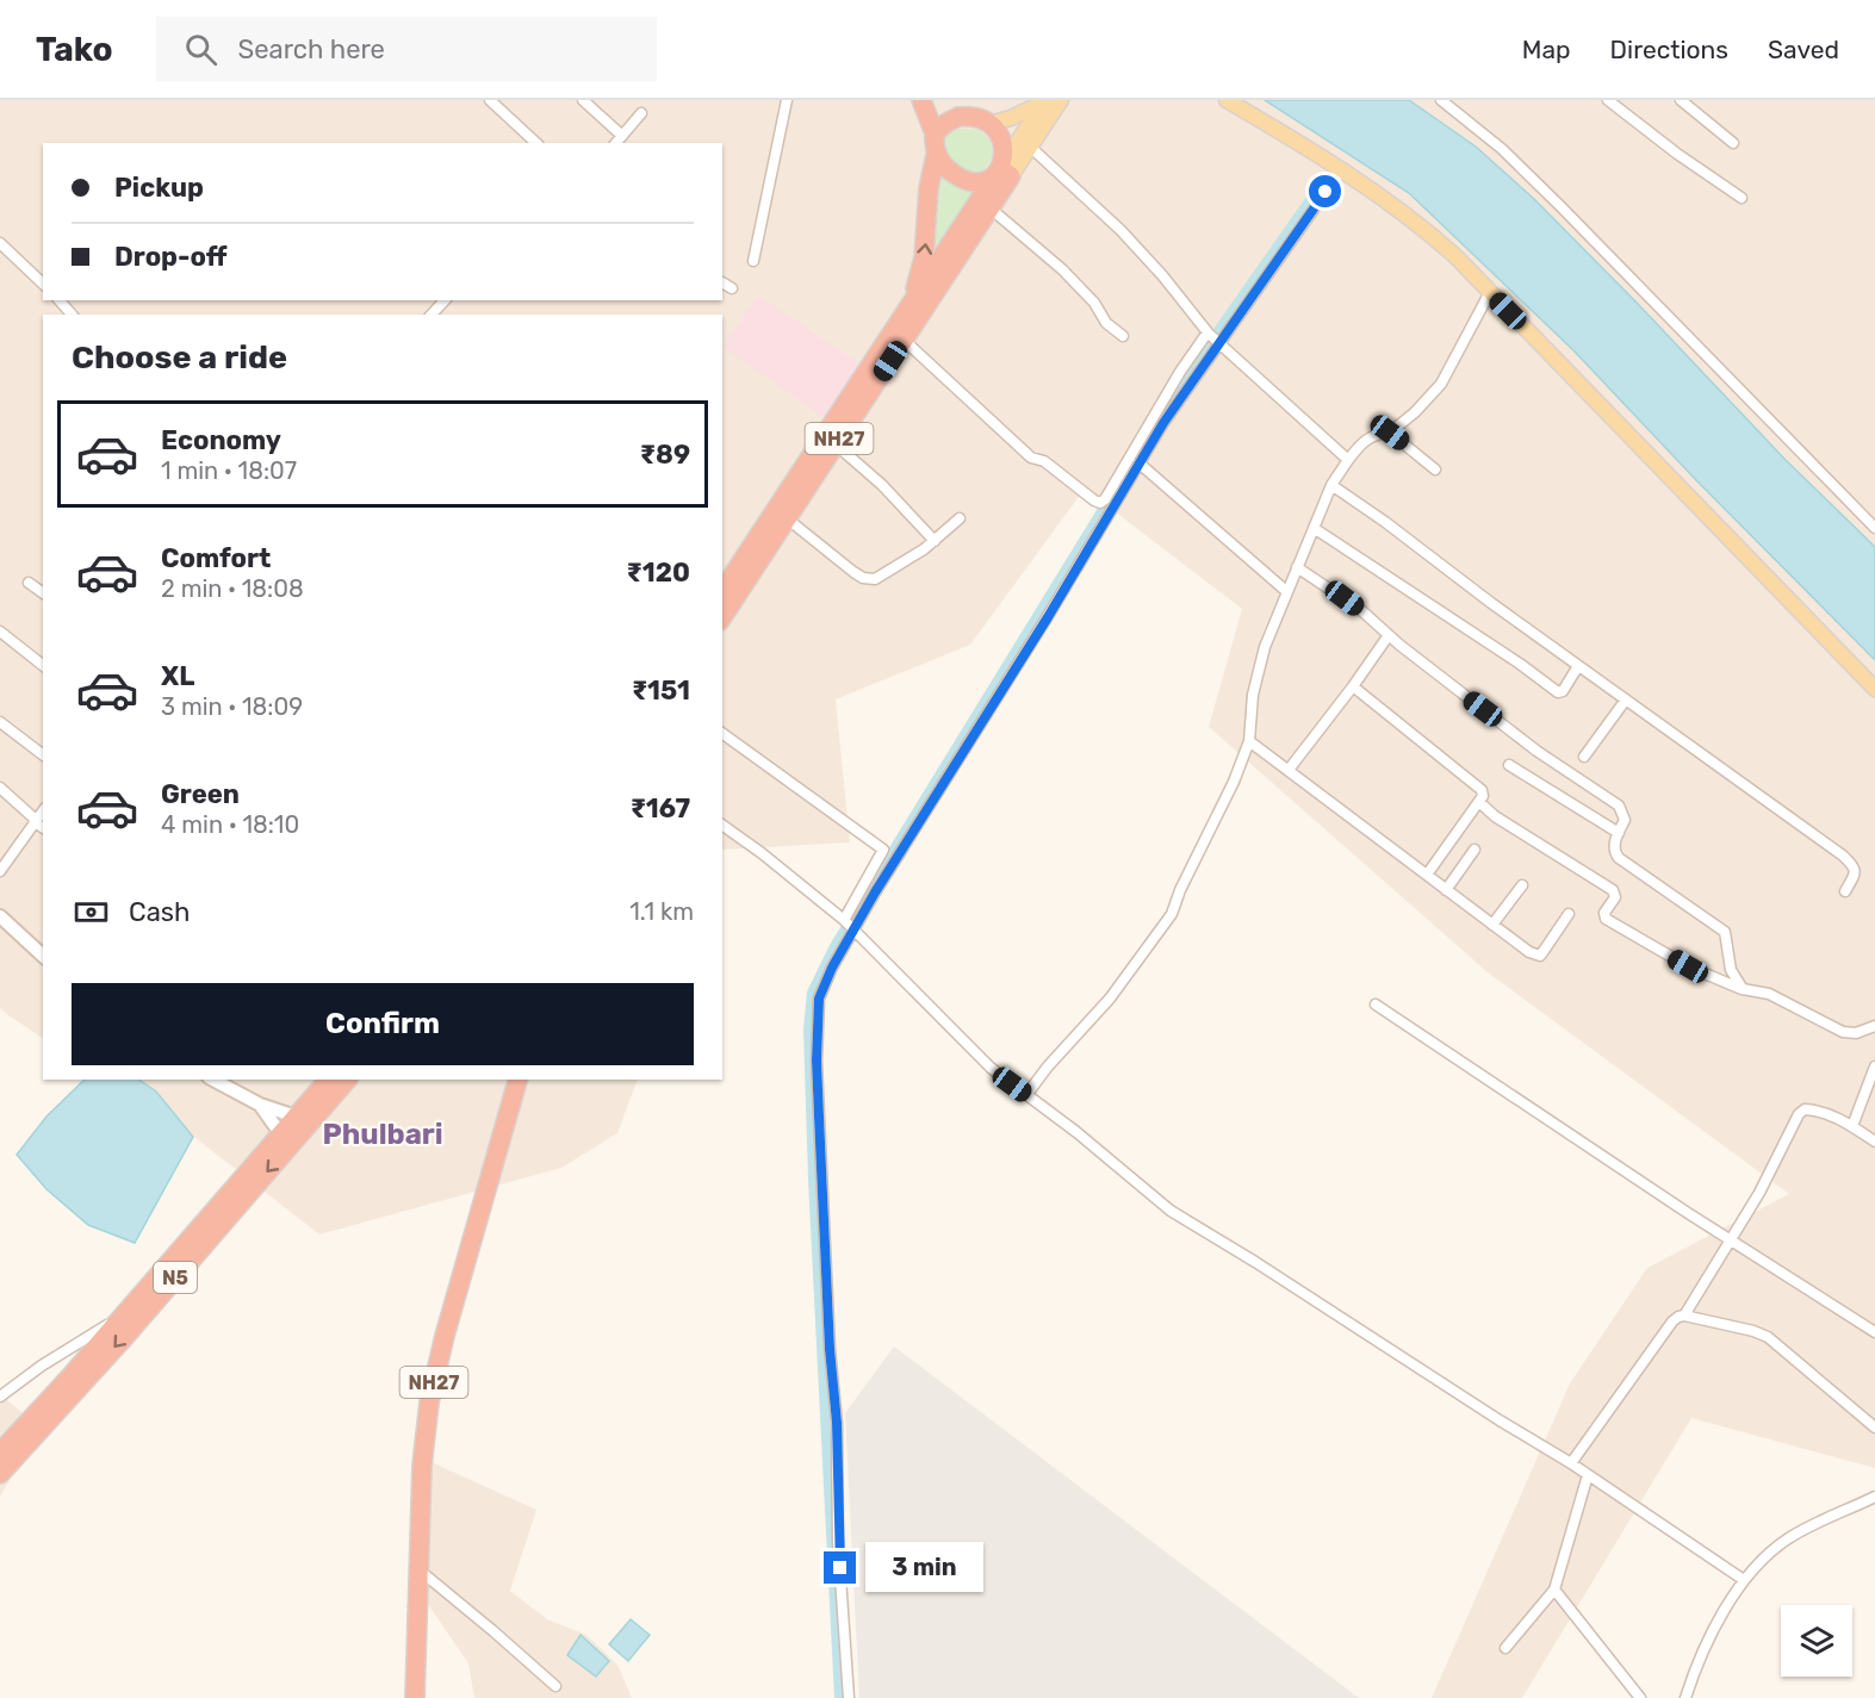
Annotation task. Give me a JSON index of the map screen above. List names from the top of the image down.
{
  "streets": {
    "highway": ["NH27", "N5"]
  },
  "districts": ["Phulbari"],
  "page": {
    "header": "Tako",
    "search": "Search here",
    "nav": ["Map", "Directions", "Saved"],
    "banner": ["Pickup", "Drop-off"],
    "heading": "Choose a ride",
    "list": [
      {
        "name": "Economy",
        "note": "1 min · 18:07",
        "value": "₹89"
      },
      {
        "name": "Comfort",
        "note": "2 min · 18:08",
        "value": "₹120"
      },
      {
        "name": "XL",
        "note": "3 min · 18:09",
        "value": "₹151"
      },
      {
        "name": "Green",
        "note": "4 min · 18:10",
        "value": "₹167"
      }
    ],
    "pay": ["Cash", "1.1 km"],
    "buttons": "Confirm",
    "bubble": "3 min"
  }
}
